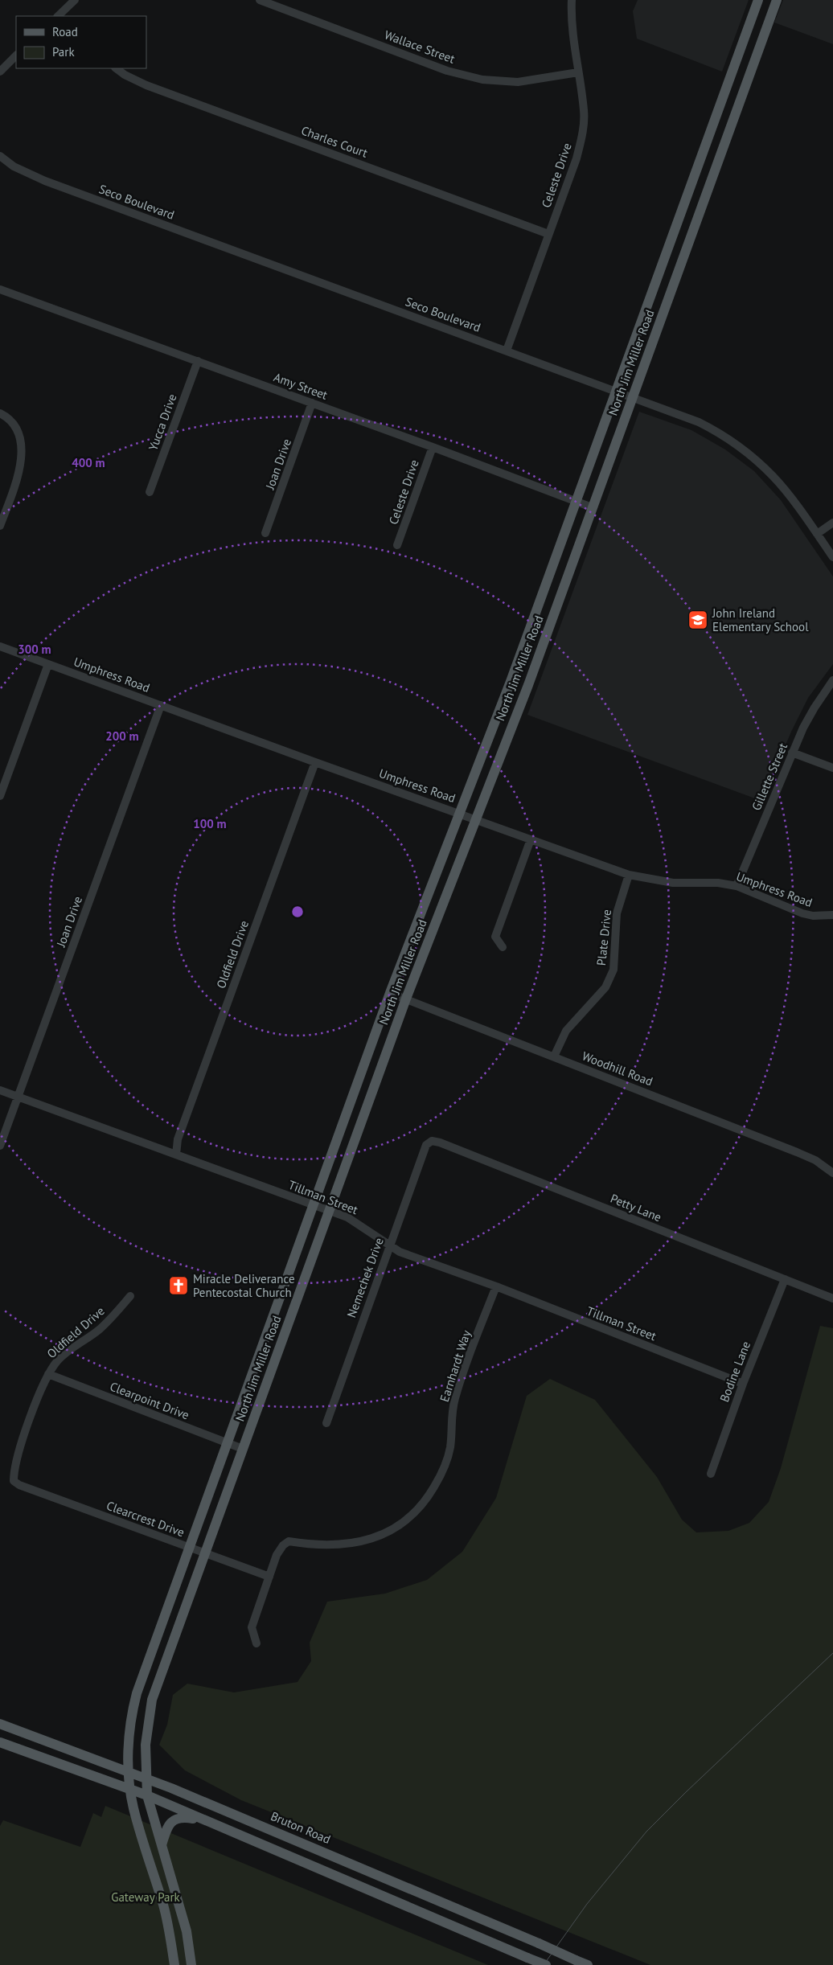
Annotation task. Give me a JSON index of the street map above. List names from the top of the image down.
{
  "streets": {
    "main road": ["North Jim Miller Road", "Bruton Road"],
    "street": [
      "Wallace Street",
      "Charles Court",
      "Celeste Drive",
      "Seco Boulevard",
      "Amy Street",
      "Yucca Drive",
      "Joan Drive",
      "Umphress Road",
      "Gillette Street",
      "Plate Drive",
      "Oldfield Drive",
      "Woodhill Road",
      "Tillman Street",
      "Petty Lane",
      "Nemechek Drive",
      "Earnhardt Way",
      "Bodine Lane",
      "Clearpoint Drive",
      "Clearcrest Drive"
    ]
  },
  "crossings": [
    ["Wallace Street", "Celeste Drive"],
    ["Charles Court", "Celeste Drive"],
    ["Celeste Drive", "Seco Boulevard"],
    ["Celeste Drive", "Amy Street"],
    ["Seco Boulevard", "North Jim Miller Road"],
    ["North Jim Miller Road", "Amy Street"],
    ["North Jim Miller Road", "Umphress Road"],
    ["North Jim Miller Road", "Woodhill Road"],
    ["North Jim Miller Road", "Tillman Street"],
    ["North Jim Miller Road", "Clearpoint Drive"],
    ["North Jim Miller Road", "Clearcrest Drive"],
    ["North Jim Miller Road", "Bruton Road"],
    ["Amy Street", "Yucca Drive"],
    ["Amy Street", "Joan Drive"],
    ["Joan Drive", "Umphress Road"],
    ["Joan Drive", "Tillman Street"],
    ["Umphress Road", "Gillette Street"],
    ["Umphress Road", "Plate Drive"],
    ["Umphress Road", "Oldfield Drive"],
    ["Plate Drive", "Woodhill Road"],
    ["Oldfield Drive", "Tillman Street"],
    ["Oldfield Drive", "Clearpoint Drive"],
    ["Oldfield Drive", "Clearcrest Drive"],
    ["Tillman Street", "Nemechek Drive"],
    ["Tillman Street", "Earnhardt Way"],
    ["Tillman Street", "Bodine Lane"],
    ["Petty Lane", "Nemechek Drive"],
    ["Petty Lane", "Bodine Lane"],
    ["Earnhardt Way", "Clearcrest Drive"]
  ],
  "parks": ["Gateway Park"],
  "places": {
    "school or university": ["John Ireland Elementary School"],
    "church": ["Miracle Deliverance Pentecostal Church"]
  },
  "legend": ["Road", "Park"],
  "rings": [
    "400 m",
    "300 m",
    "200 m",
    "100 m"
  ]
}
